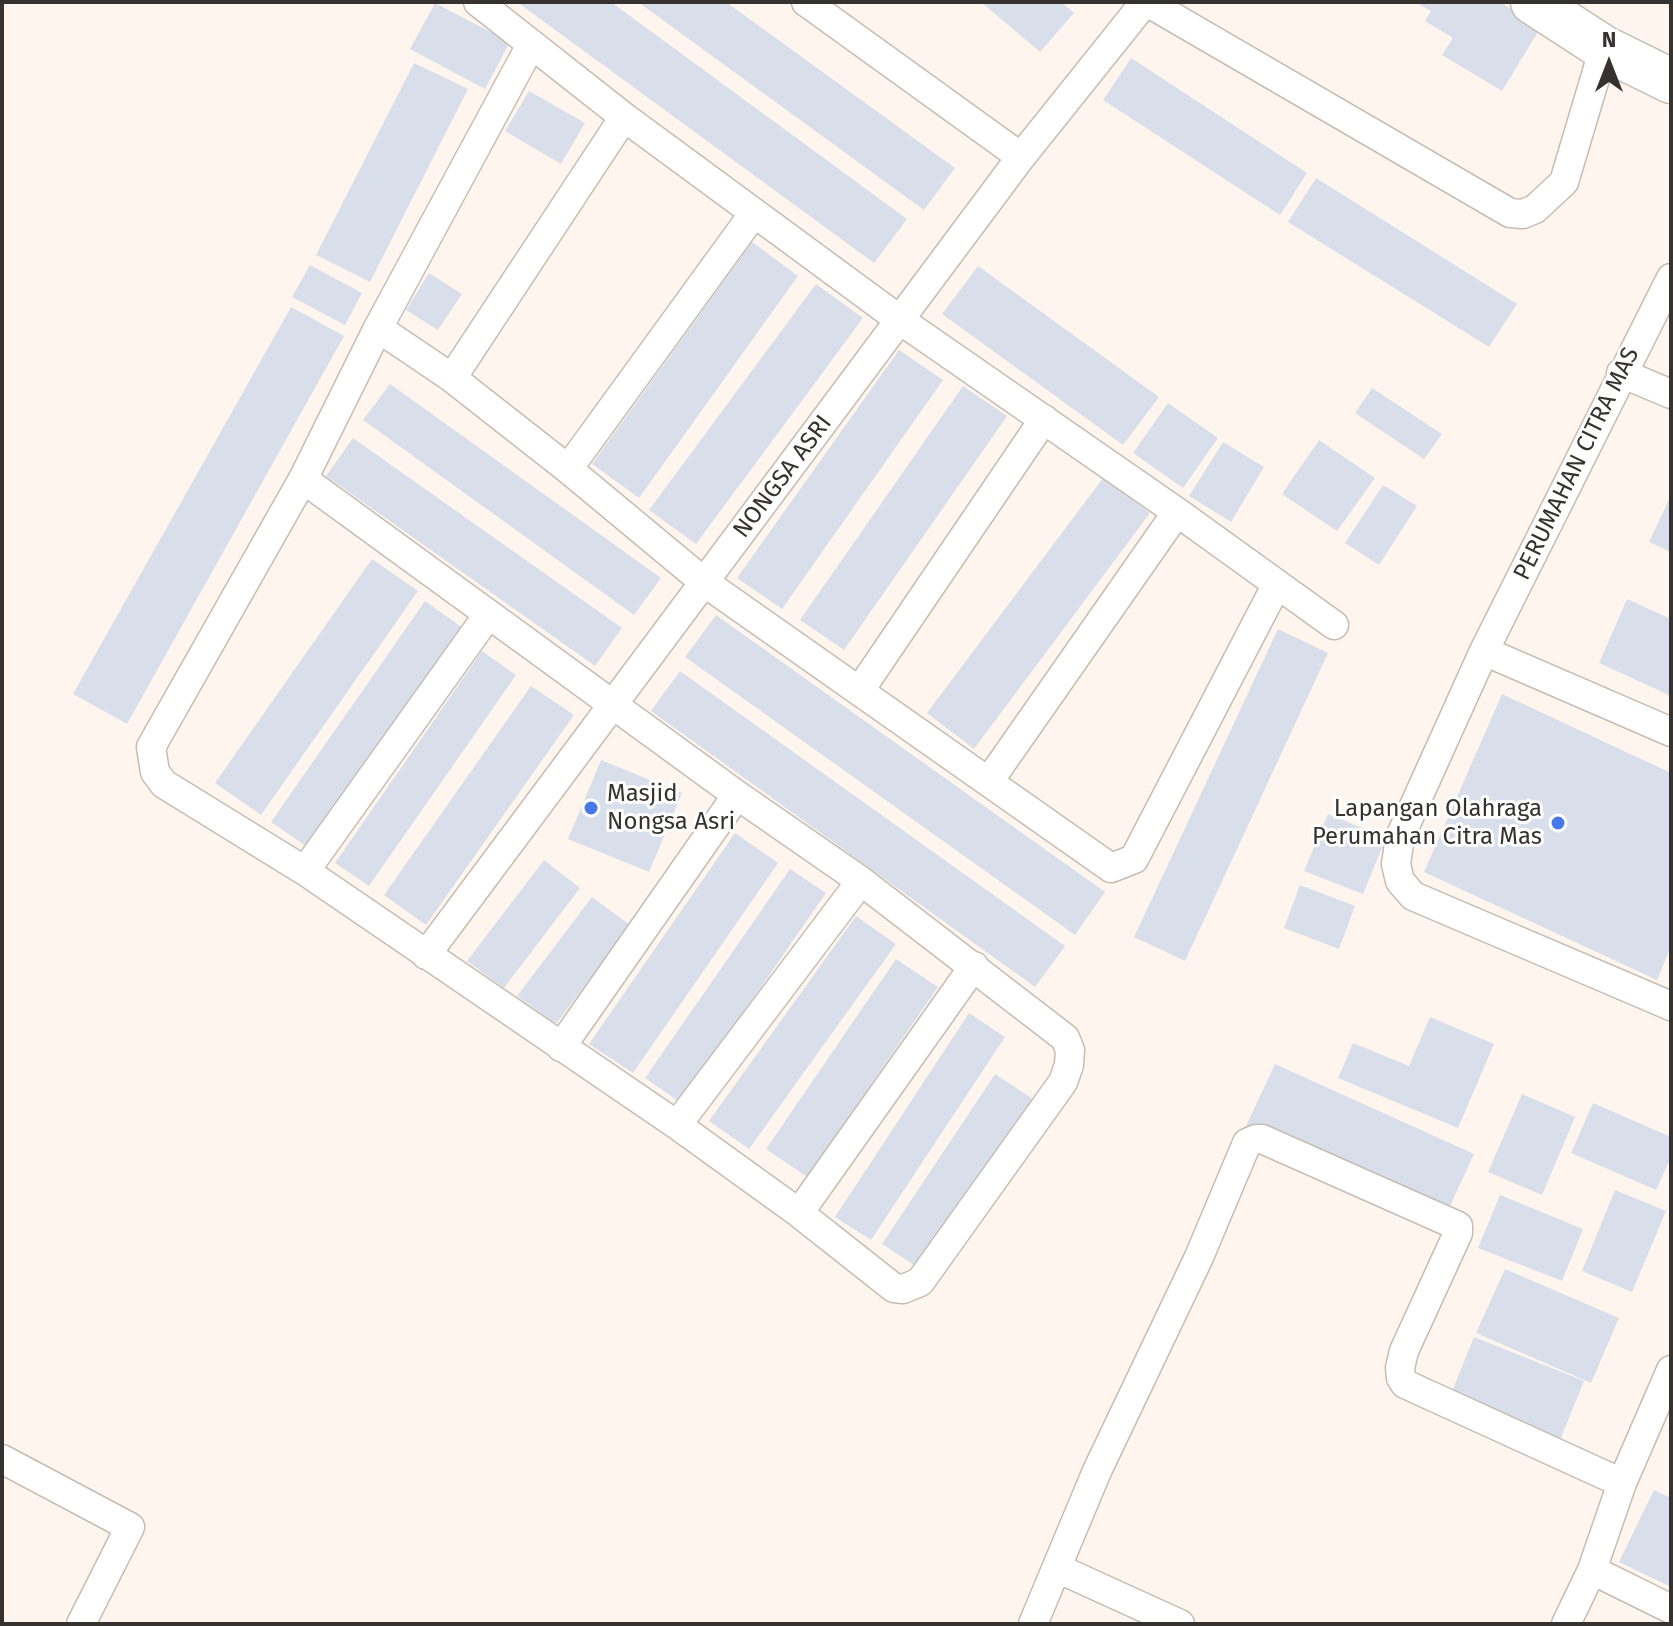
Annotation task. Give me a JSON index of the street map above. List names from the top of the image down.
{
  "streets": {
    "street": ["PERUMAHAN CITRA MAS", "NONGSA ASRI"]
  },
  "places": ["Masjid Nongsa Asri", "Lapangan Olahraga Perumahan Citra Mas"],
  "north": "top"
}
